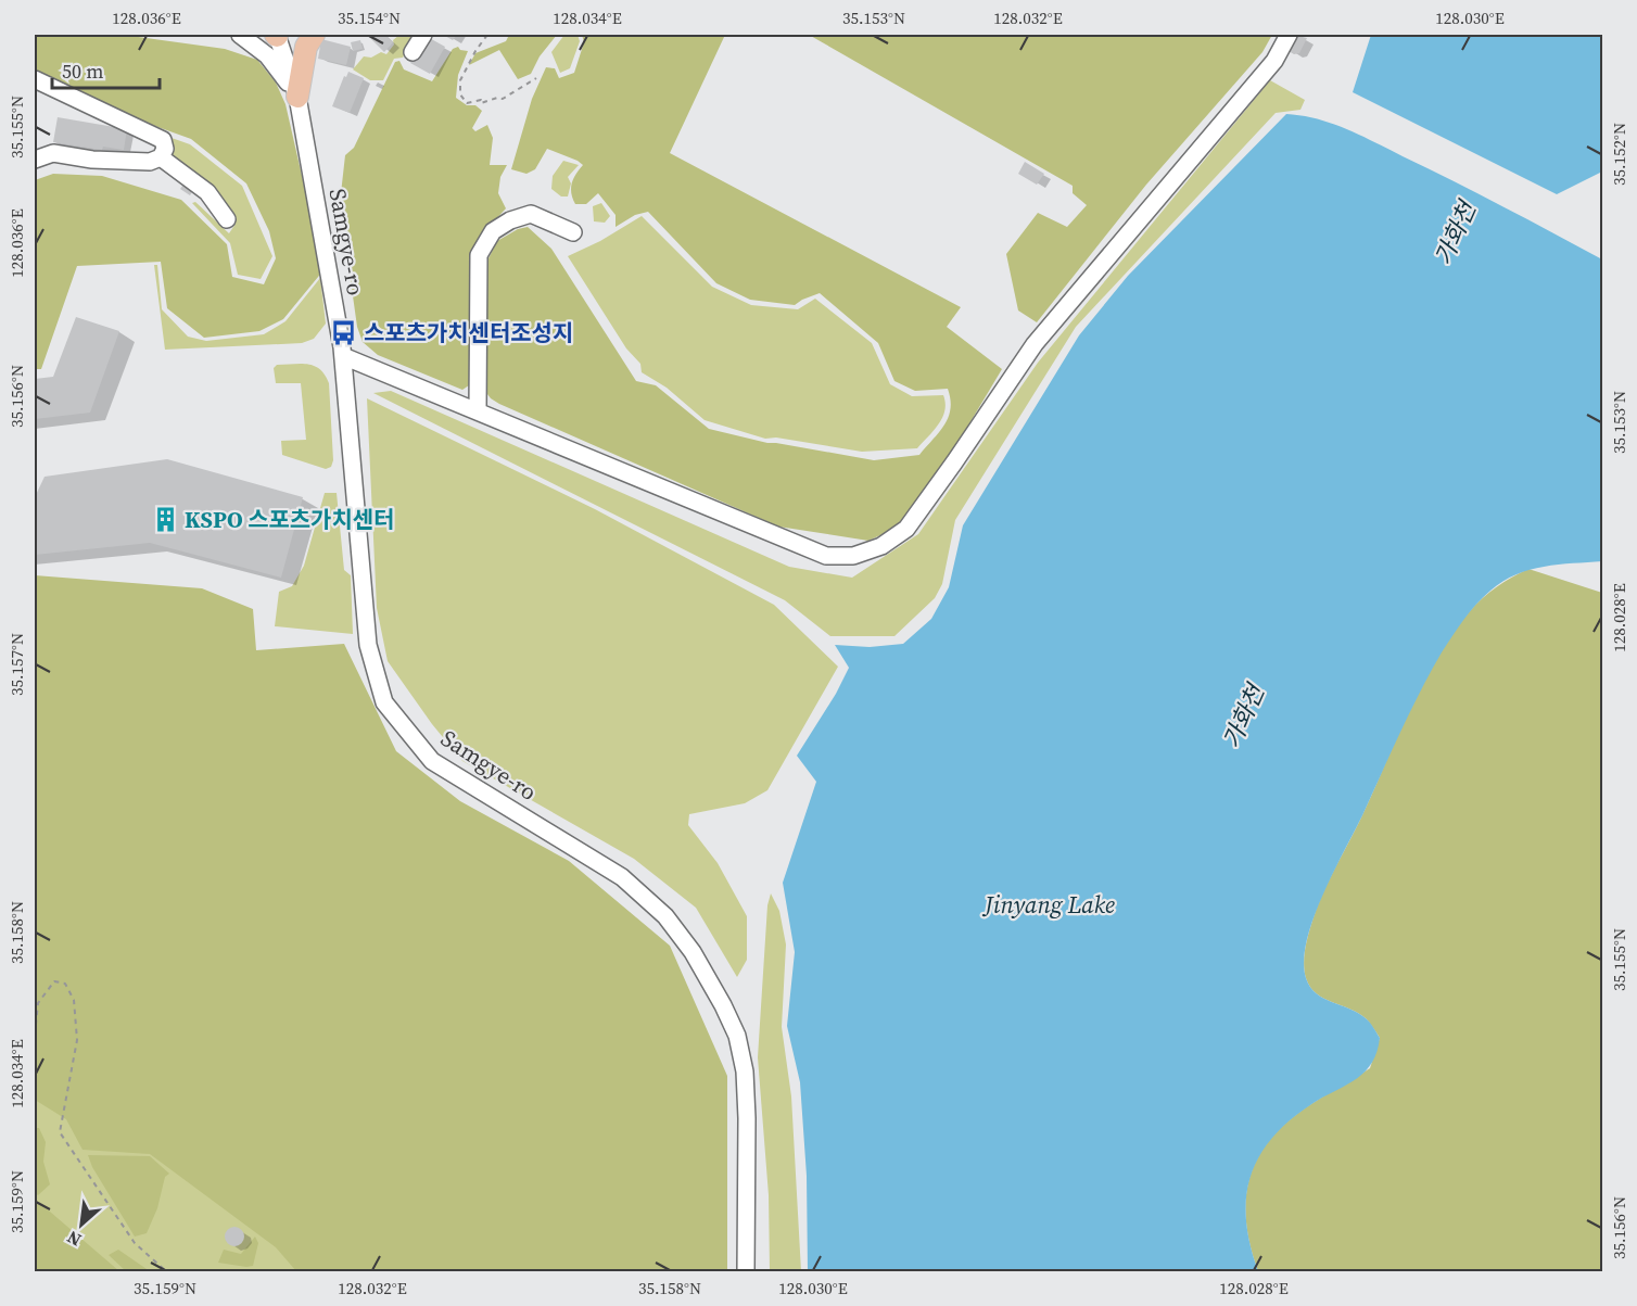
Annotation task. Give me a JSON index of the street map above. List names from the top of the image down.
{
  "streets": {
    "street": ["Samgye-ro"]
  },
  "water": ["가화천", "Jinyang Lake"],
  "places": {
    "bus stop": ["스포츠가치센터조성지"],
    "building": ["KSPO 스포츠가치센터"]
  },
  "scale_bar": "50 m",
  "north": "bottom left",
  "coordinates": [
    "128.036°E",
    "35.154°N",
    "128.034°E",
    "35.153°N",
    "128.032°E",
    "128.030°E",
    "35.155°N",
    "35.152°N",
    "35.156°N",
    "128.028°E",
    "35.157°N",
    "35.158°N",
    "35.159°N"
  ]
}
